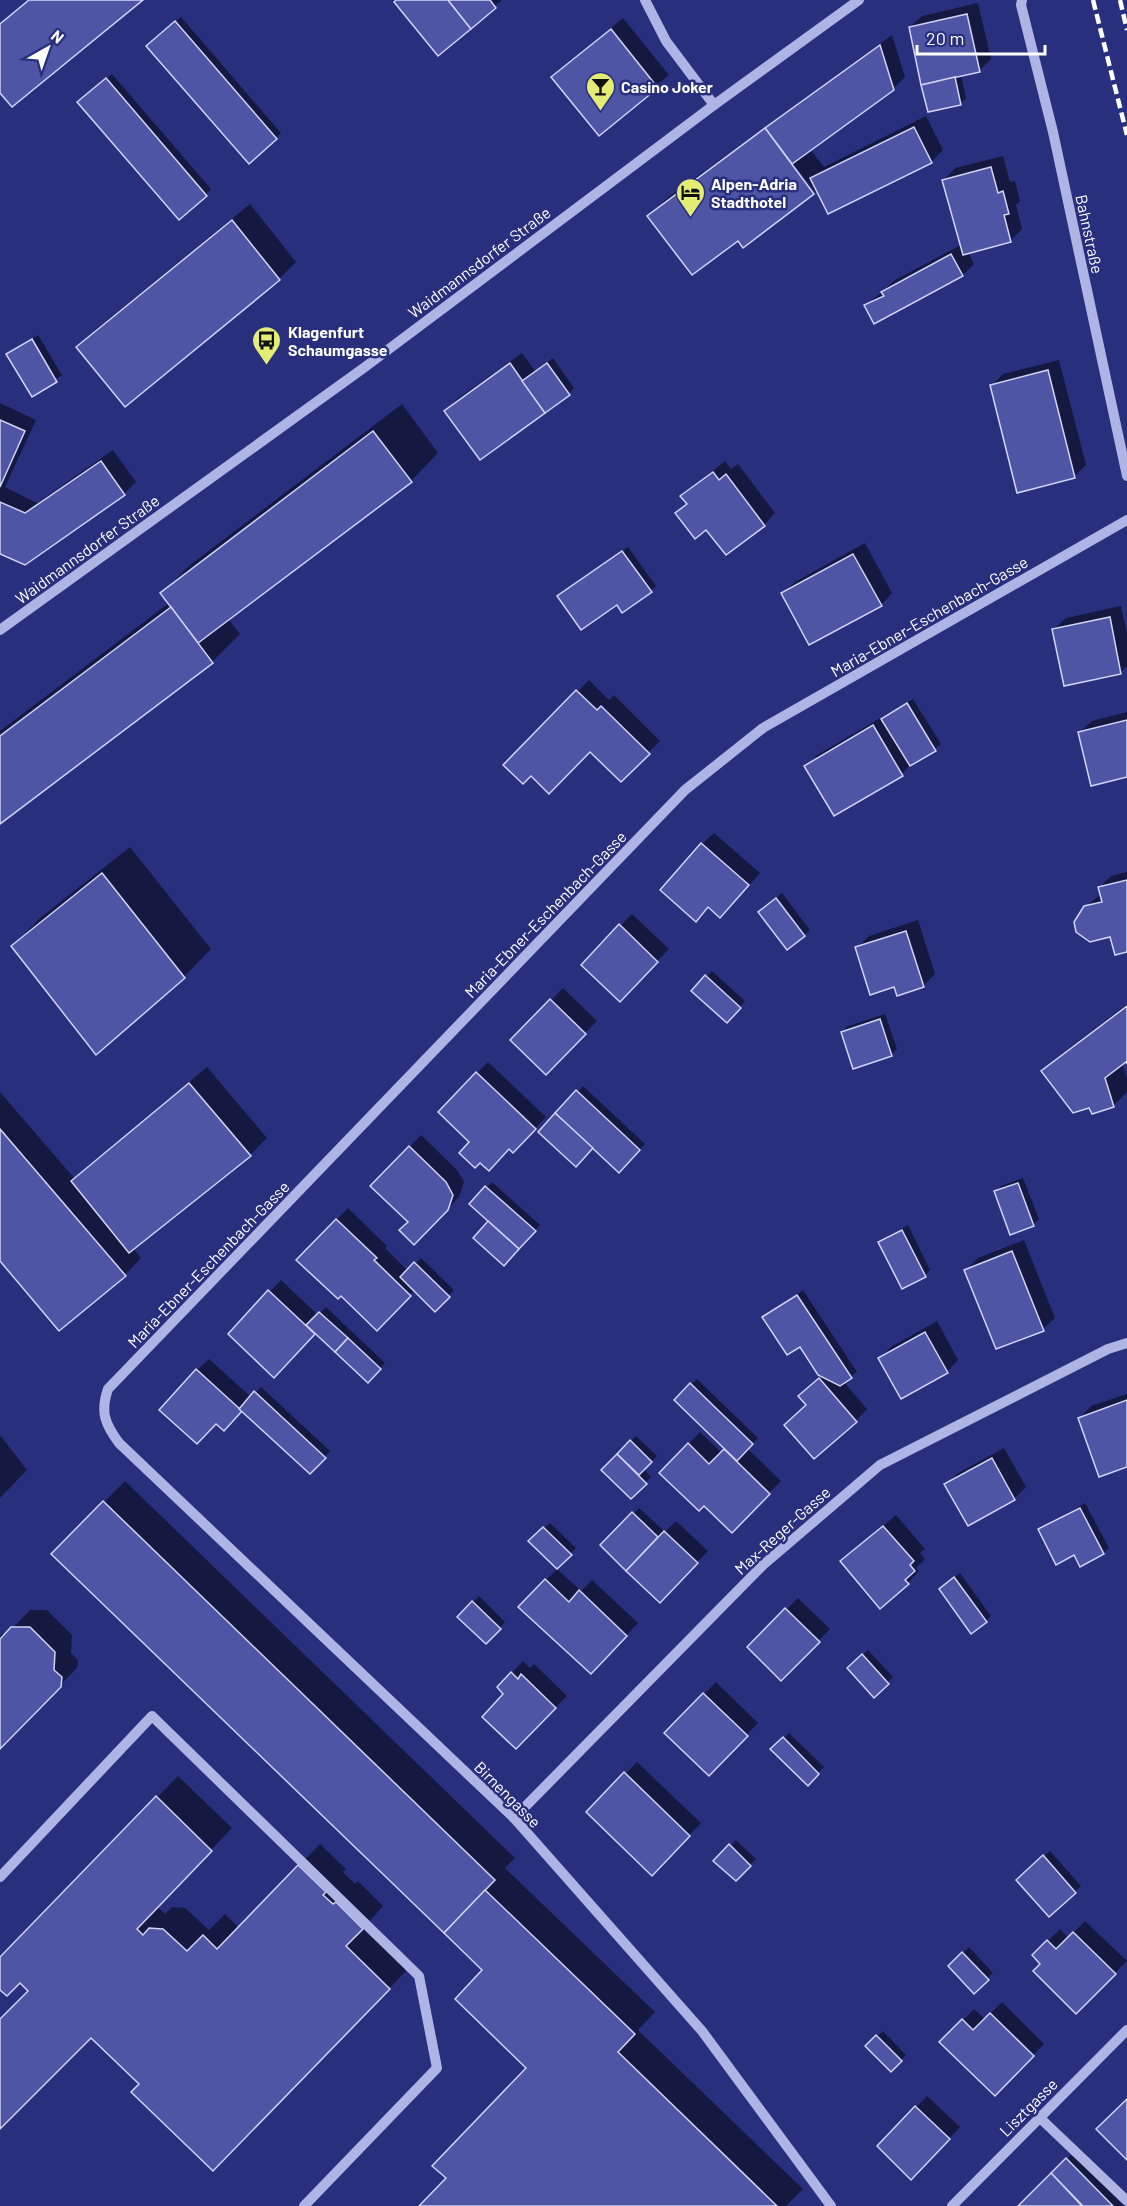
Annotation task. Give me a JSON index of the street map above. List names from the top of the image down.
{
  "streets": {
    "street": [
      "Bahnstraße",
      "Waidmannsdorfer Straße",
      "Maria-Ebner-Eschenbach-Gasse",
      "Max-Reger-Gasse",
      "Birnengasse",
      "Lisztgasse"
    ]
  },
  "crossings": [
    ["Maria-Ebner-Eschenbach-Gasse", "Birnengasse"],
    ["Max-Reger-Gasse", "Birnengasse"]
  ],
  "places": {
    "bar": ["Casino Joker"],
    "hotel": ["Alpen-Adria Stadthotel"],
    "bus stop": ["Klagenfurt Schaumgasse"]
  },
  "scale_bar": "20 m",
  "north": "top right"
}
